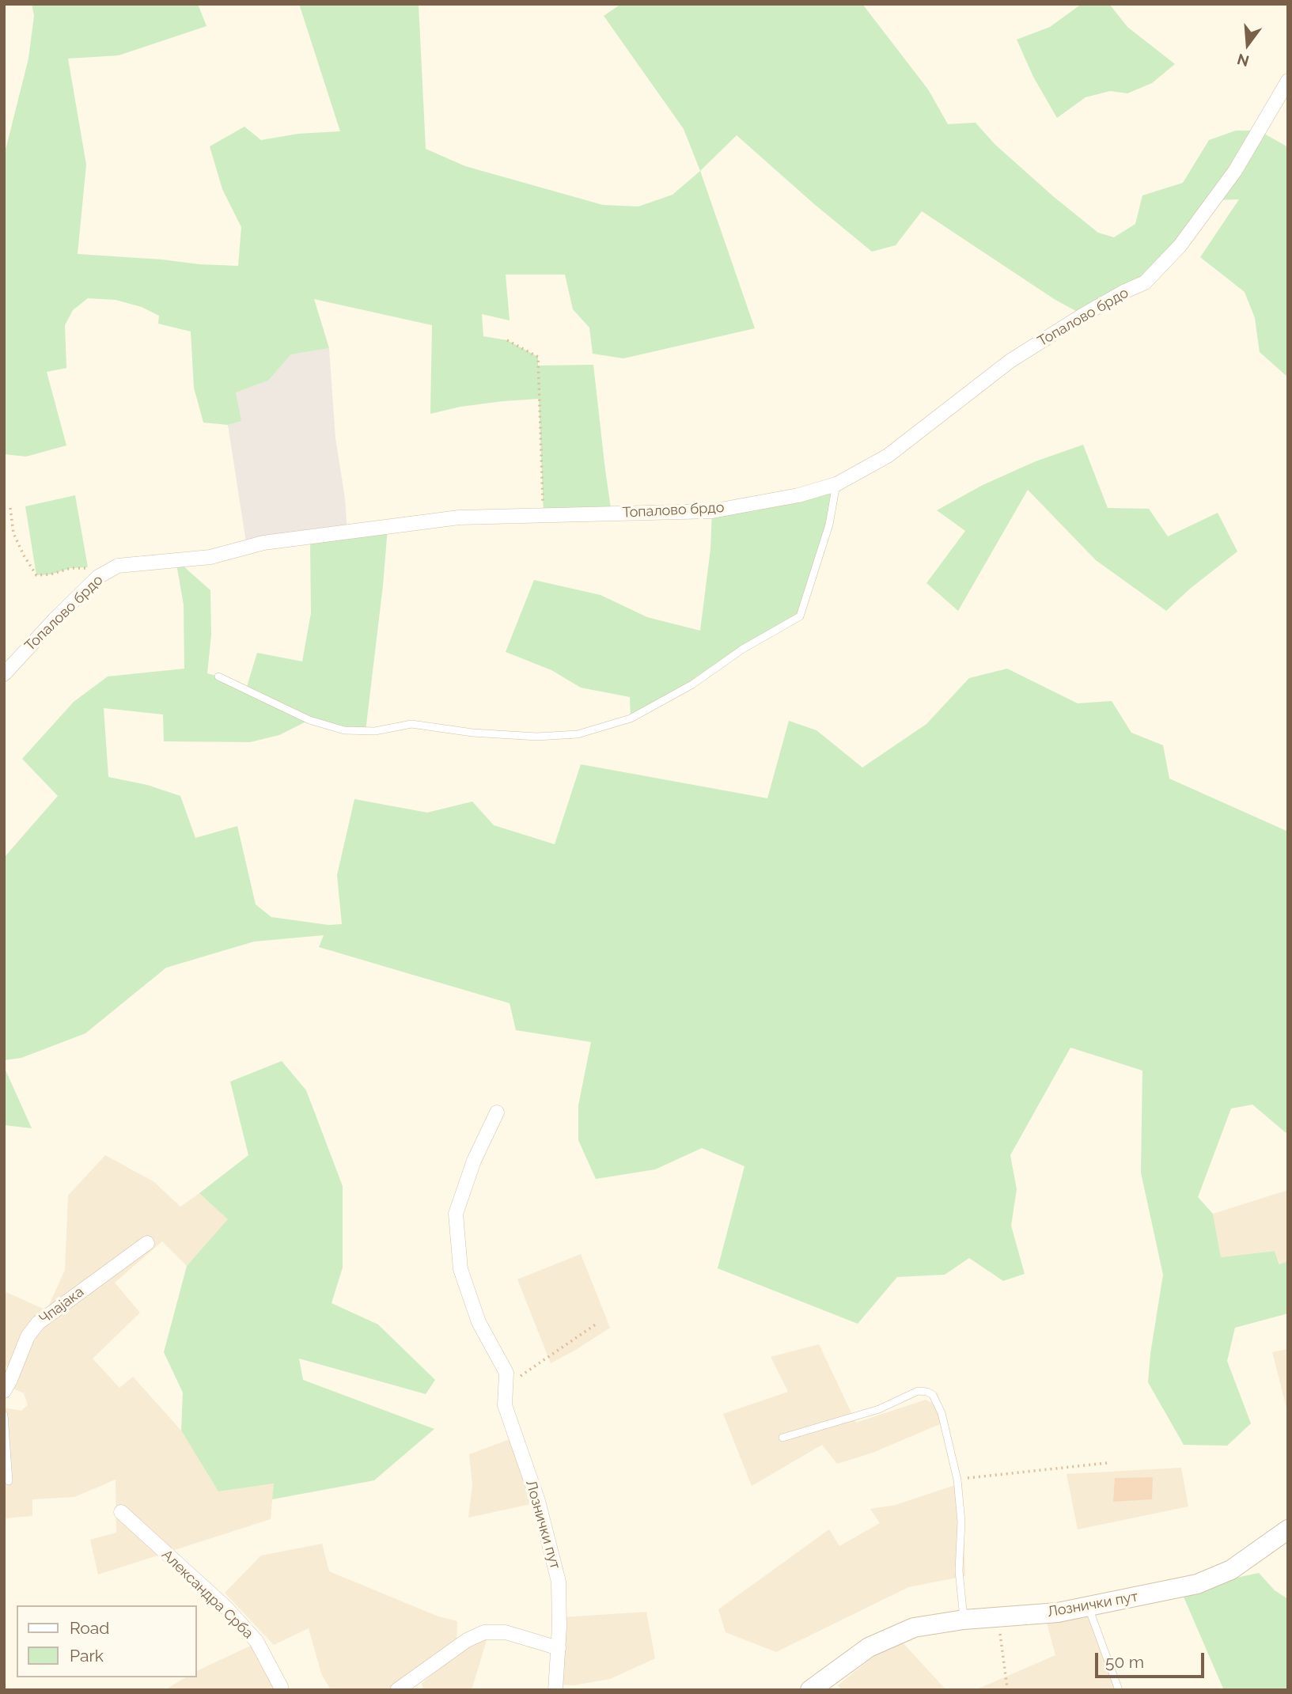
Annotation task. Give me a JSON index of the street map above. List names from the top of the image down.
{
  "streets": {
    "street": [
      "Топалово брдо",
      "Чпајака",
      "Лознички пут",
      "Александра Срба"
    ]
  },
  "legend": ["Road", "Park"],
  "scale_bar": "50 m",
  "north": "bottom"
}
